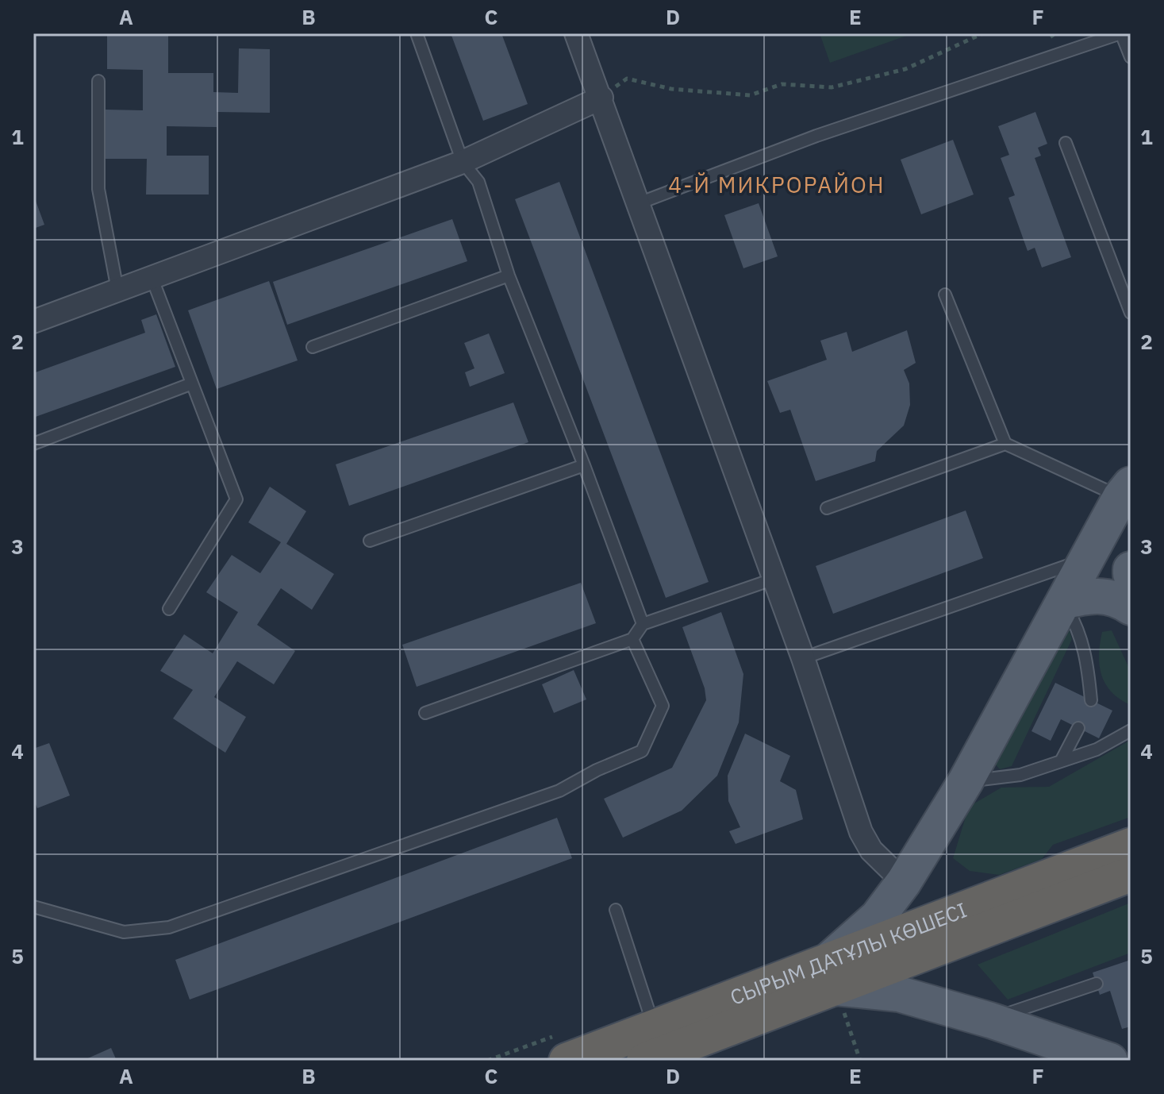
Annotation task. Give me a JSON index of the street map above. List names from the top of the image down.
{
  "streets": {
    "highway": ["СЫРЫМ ДАТҰЛЫ КӨШЕСІ"]
  },
  "districts": ["4-Й МИКРОРАЙОН"],
  "grid": {
    "columns": [
      "A",
      "B",
      "C",
      "D",
      "E",
      "F"
    ],
    "rows": [
      "1",
      "2",
      "3",
      "4",
      "5"
    ]
  }
}
